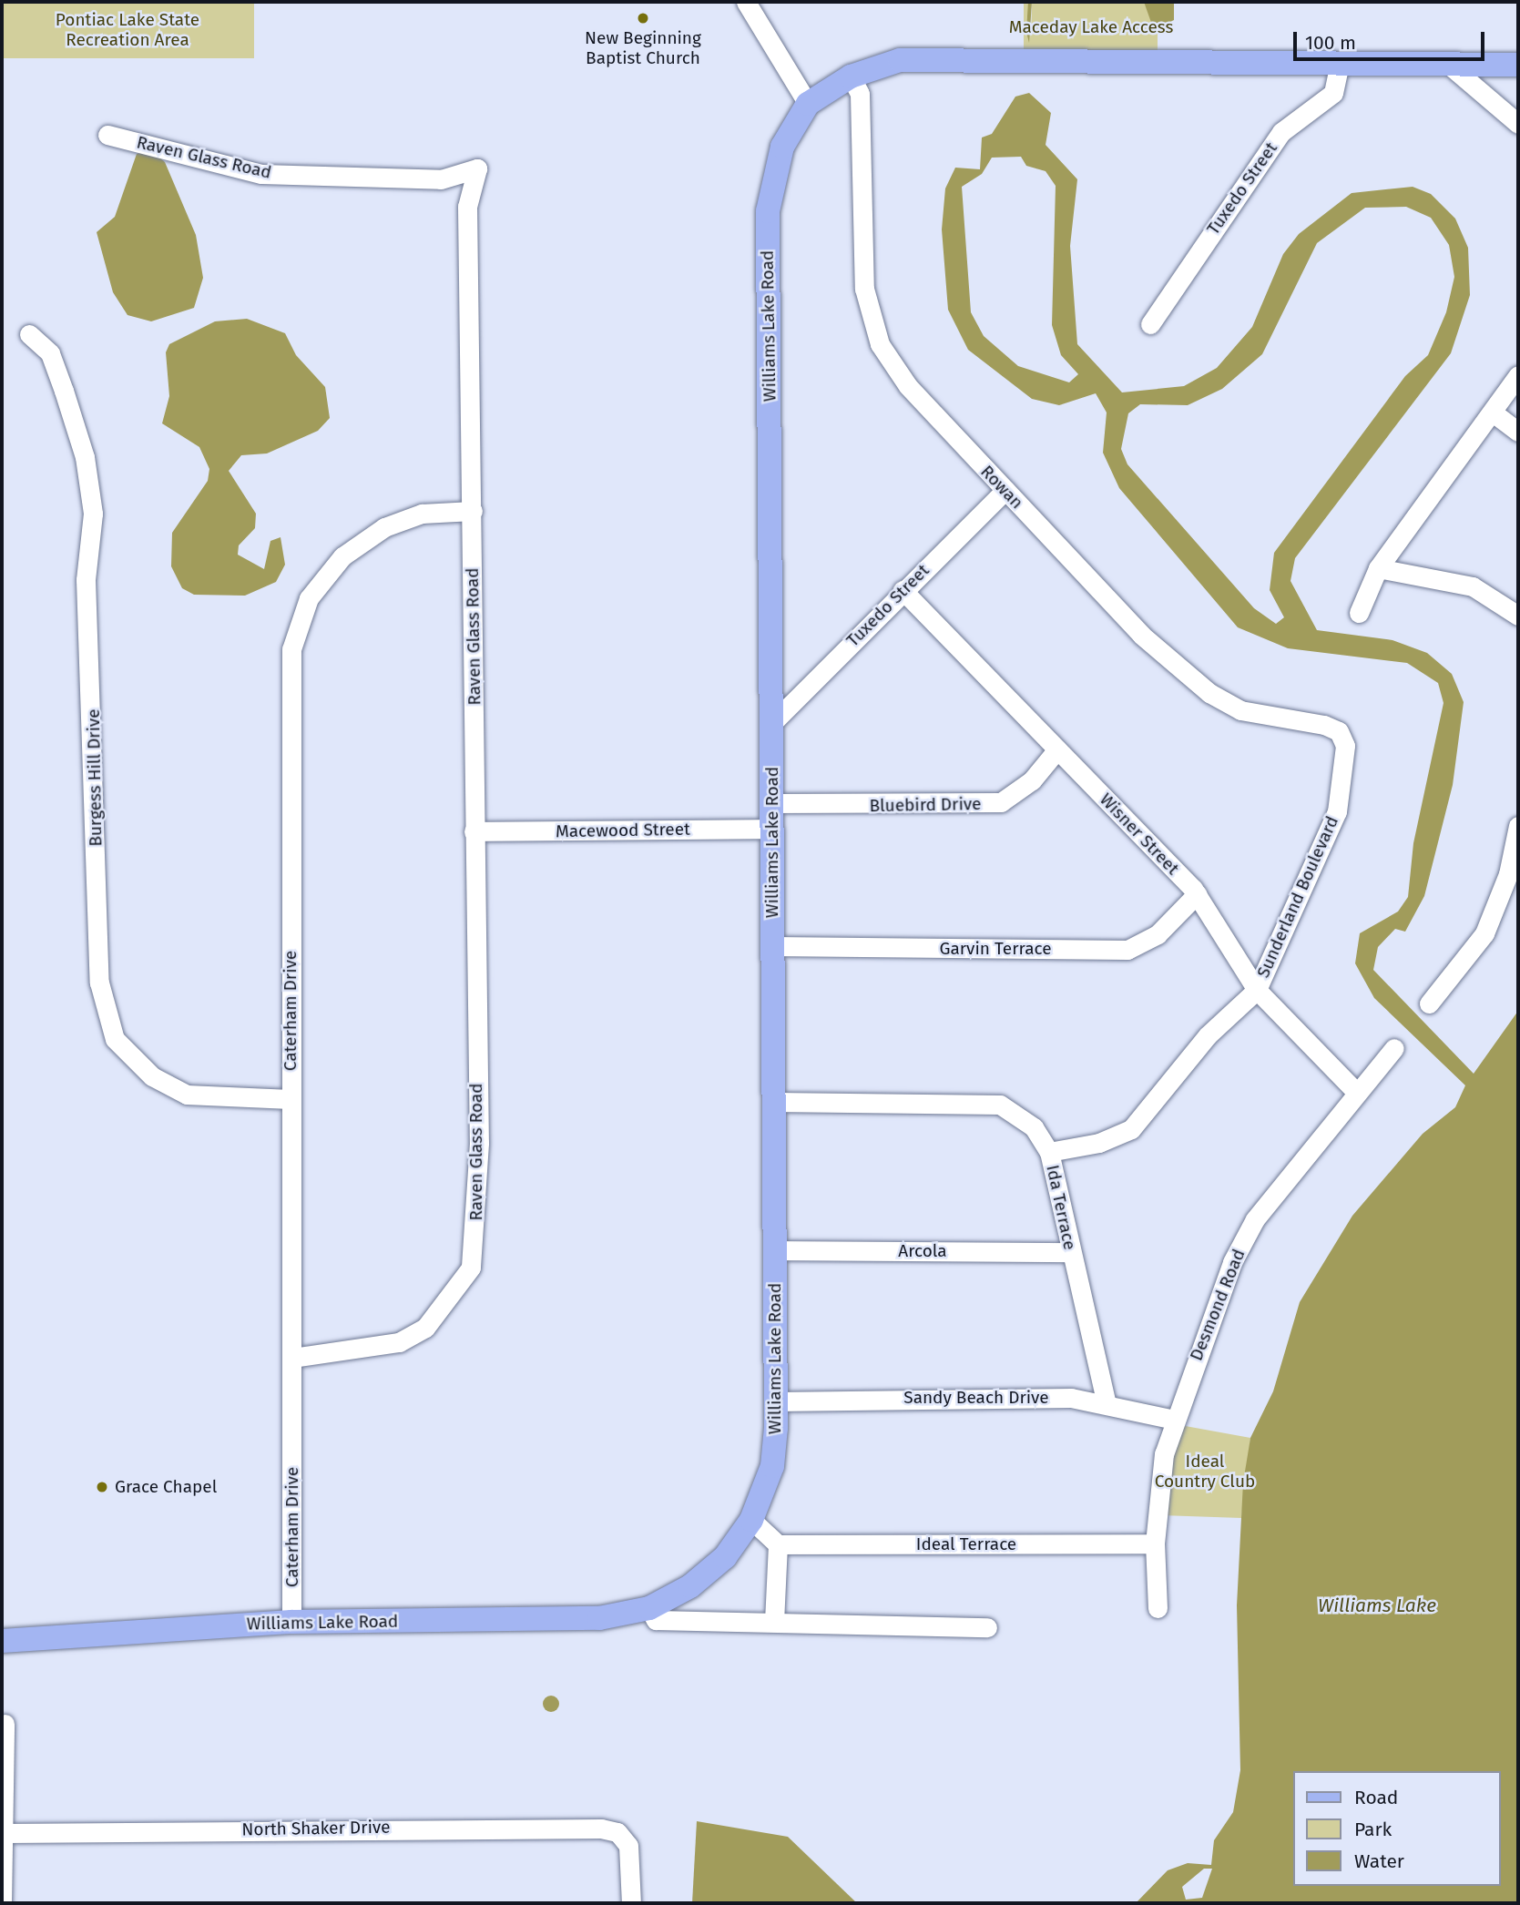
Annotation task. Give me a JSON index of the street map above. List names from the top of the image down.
{
  "streets": {
    "main road": ["Williams Lake Road"],
    "street": [
      "Raven Glass Road",
      "Tuxedo Street",
      "Rowan",
      "Burgess Hill Drive",
      "Bluebird Drive",
      "Macewood Street",
      "Wisner Street",
      "Sunderland Boulevard",
      "Garvin Terrace",
      "Caterham Drive",
      "Ida Terrace",
      "Arcola",
      "Desmond Road",
      "Sandy Beach Drive",
      "Ideal Terrace",
      "North Shaker Drive"
    ]
  },
  "crossings": [
    ["Raven Glass Road", "Macewood Street"],
    ["Raven Glass Road", "Caterham Drive"],
    ["Tuxedo Street", "Williams Lake Road"],
    ["Tuxedo Street", "Rowan"],
    ["Tuxedo Street", "Wisner Street"],
    ["Williams Lake Road", "Rowan"],
    ["Williams Lake Road", "Bluebird Drive"],
    ["Williams Lake Road", "Macewood Street"],
    ["Williams Lake Road", "Garvin Terrace"],
    ["Williams Lake Road", "Caterham Drive"],
    ["Williams Lake Road", "Ida Terrace"],
    ["Williams Lake Road", "Arcola"],
    ["Williams Lake Road", "Sandy Beach Drive"],
    ["Rowan", "Sunderland Boulevard"],
    ["Burgess Hill Drive", "Caterham Drive"],
    ["Bluebird Drive", "Wisner Street"],
    ["Wisner Street", "Sunderland Boulevard"],
    ["Wisner Street", "Garvin Terrace"],
    ["Wisner Street", "Desmond Road"],
    ["Sunderland Boulevard", "Ida Terrace"],
    ["Ida Terrace", "Arcola"],
    ["Ida Terrace", "Sandy Beach Drive"],
    ["Desmond Road", "Sandy Beach Drive"],
    ["Desmond Road", "Ideal Terrace"]
  ],
  "water": ["Williams Lake"],
  "parks": ["Pontiac Lake State Recreation Area", "Maceday Lake Access", "Ideal Country Club"],
  "places": ["New Beginning Baptist Church", "Grace Chapel"],
  "legend": ["Road", "Park", "Water"],
  "scale_bar": "100 m"
}
